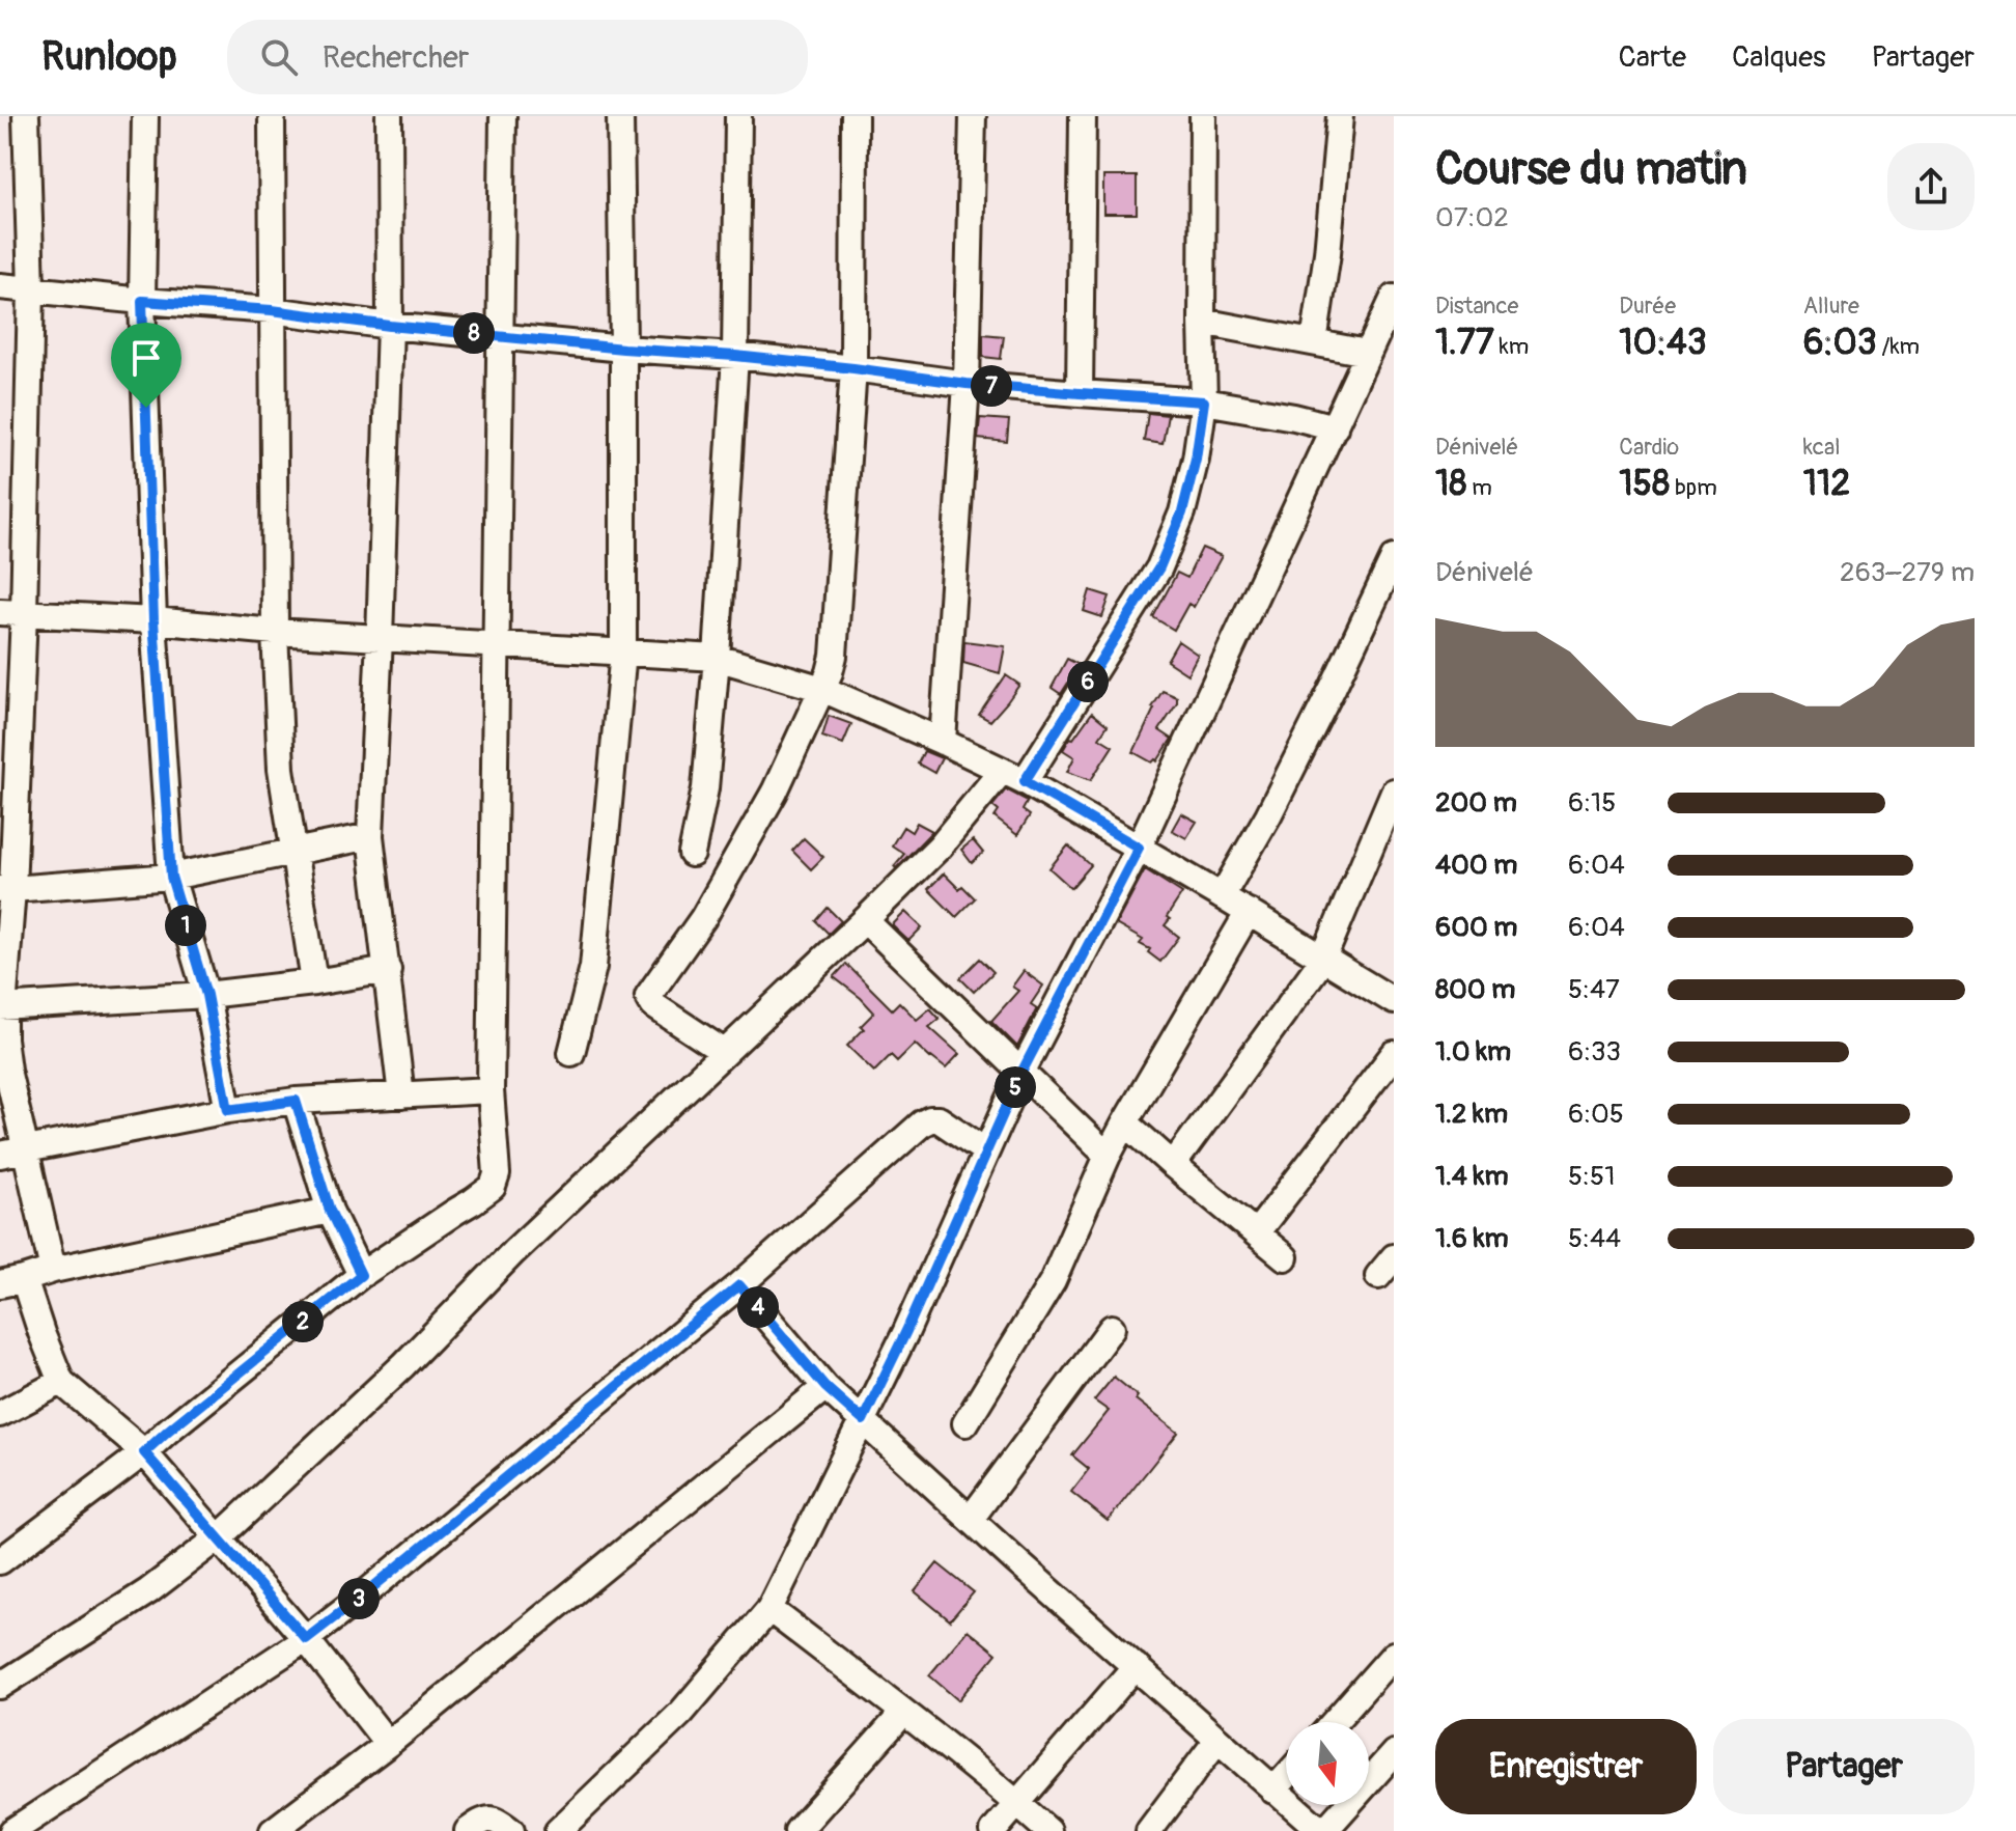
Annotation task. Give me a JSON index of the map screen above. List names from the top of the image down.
{
  "north": "bottom",
  "page": {
    "header": "Runloop",
    "search": "Rechercher",
    "nav": ["Carte", "Calques", "Partager"],
    "heading": ["Course du matin", "07:02"],
    "stats": [
      ["Distance", "1.77 km"],
      ["Durée", "10:43"],
      ["Allure", "6:03 /km"],
      ["Dénivelé", "18 m"],
      ["Cardio", "158 bpm"],
      ["kcal", "112"]
    ],
    "pins": [
      "8",
      "7",
      "6",
      "1",
      "5",
      "4",
      "2",
      "3"
    ],
    "chart": ["Dénivelé", "263–279 m"],
    "list": [
      {
        "name": "200 m",
        "note": "6:15"
      },
      {
        "name": "400 m",
        "note": "6:04"
      },
      {
        "name": "600 m",
        "note": "6:04"
      },
      {
        "name": "800 m",
        "note": "5:47"
      },
      {
        "name": "1.0 km",
        "note": "6:33"
      },
      {
        "name": "1.2 km",
        "note": "6:05"
      },
      {
        "name": "1.4 km",
        "note": "5:51"
      },
      {
        "name": "1.6 km",
        "note": "5:44"
      }
    ],
    "buttons": ["Enregistrer", "Partager"]
  }
}
